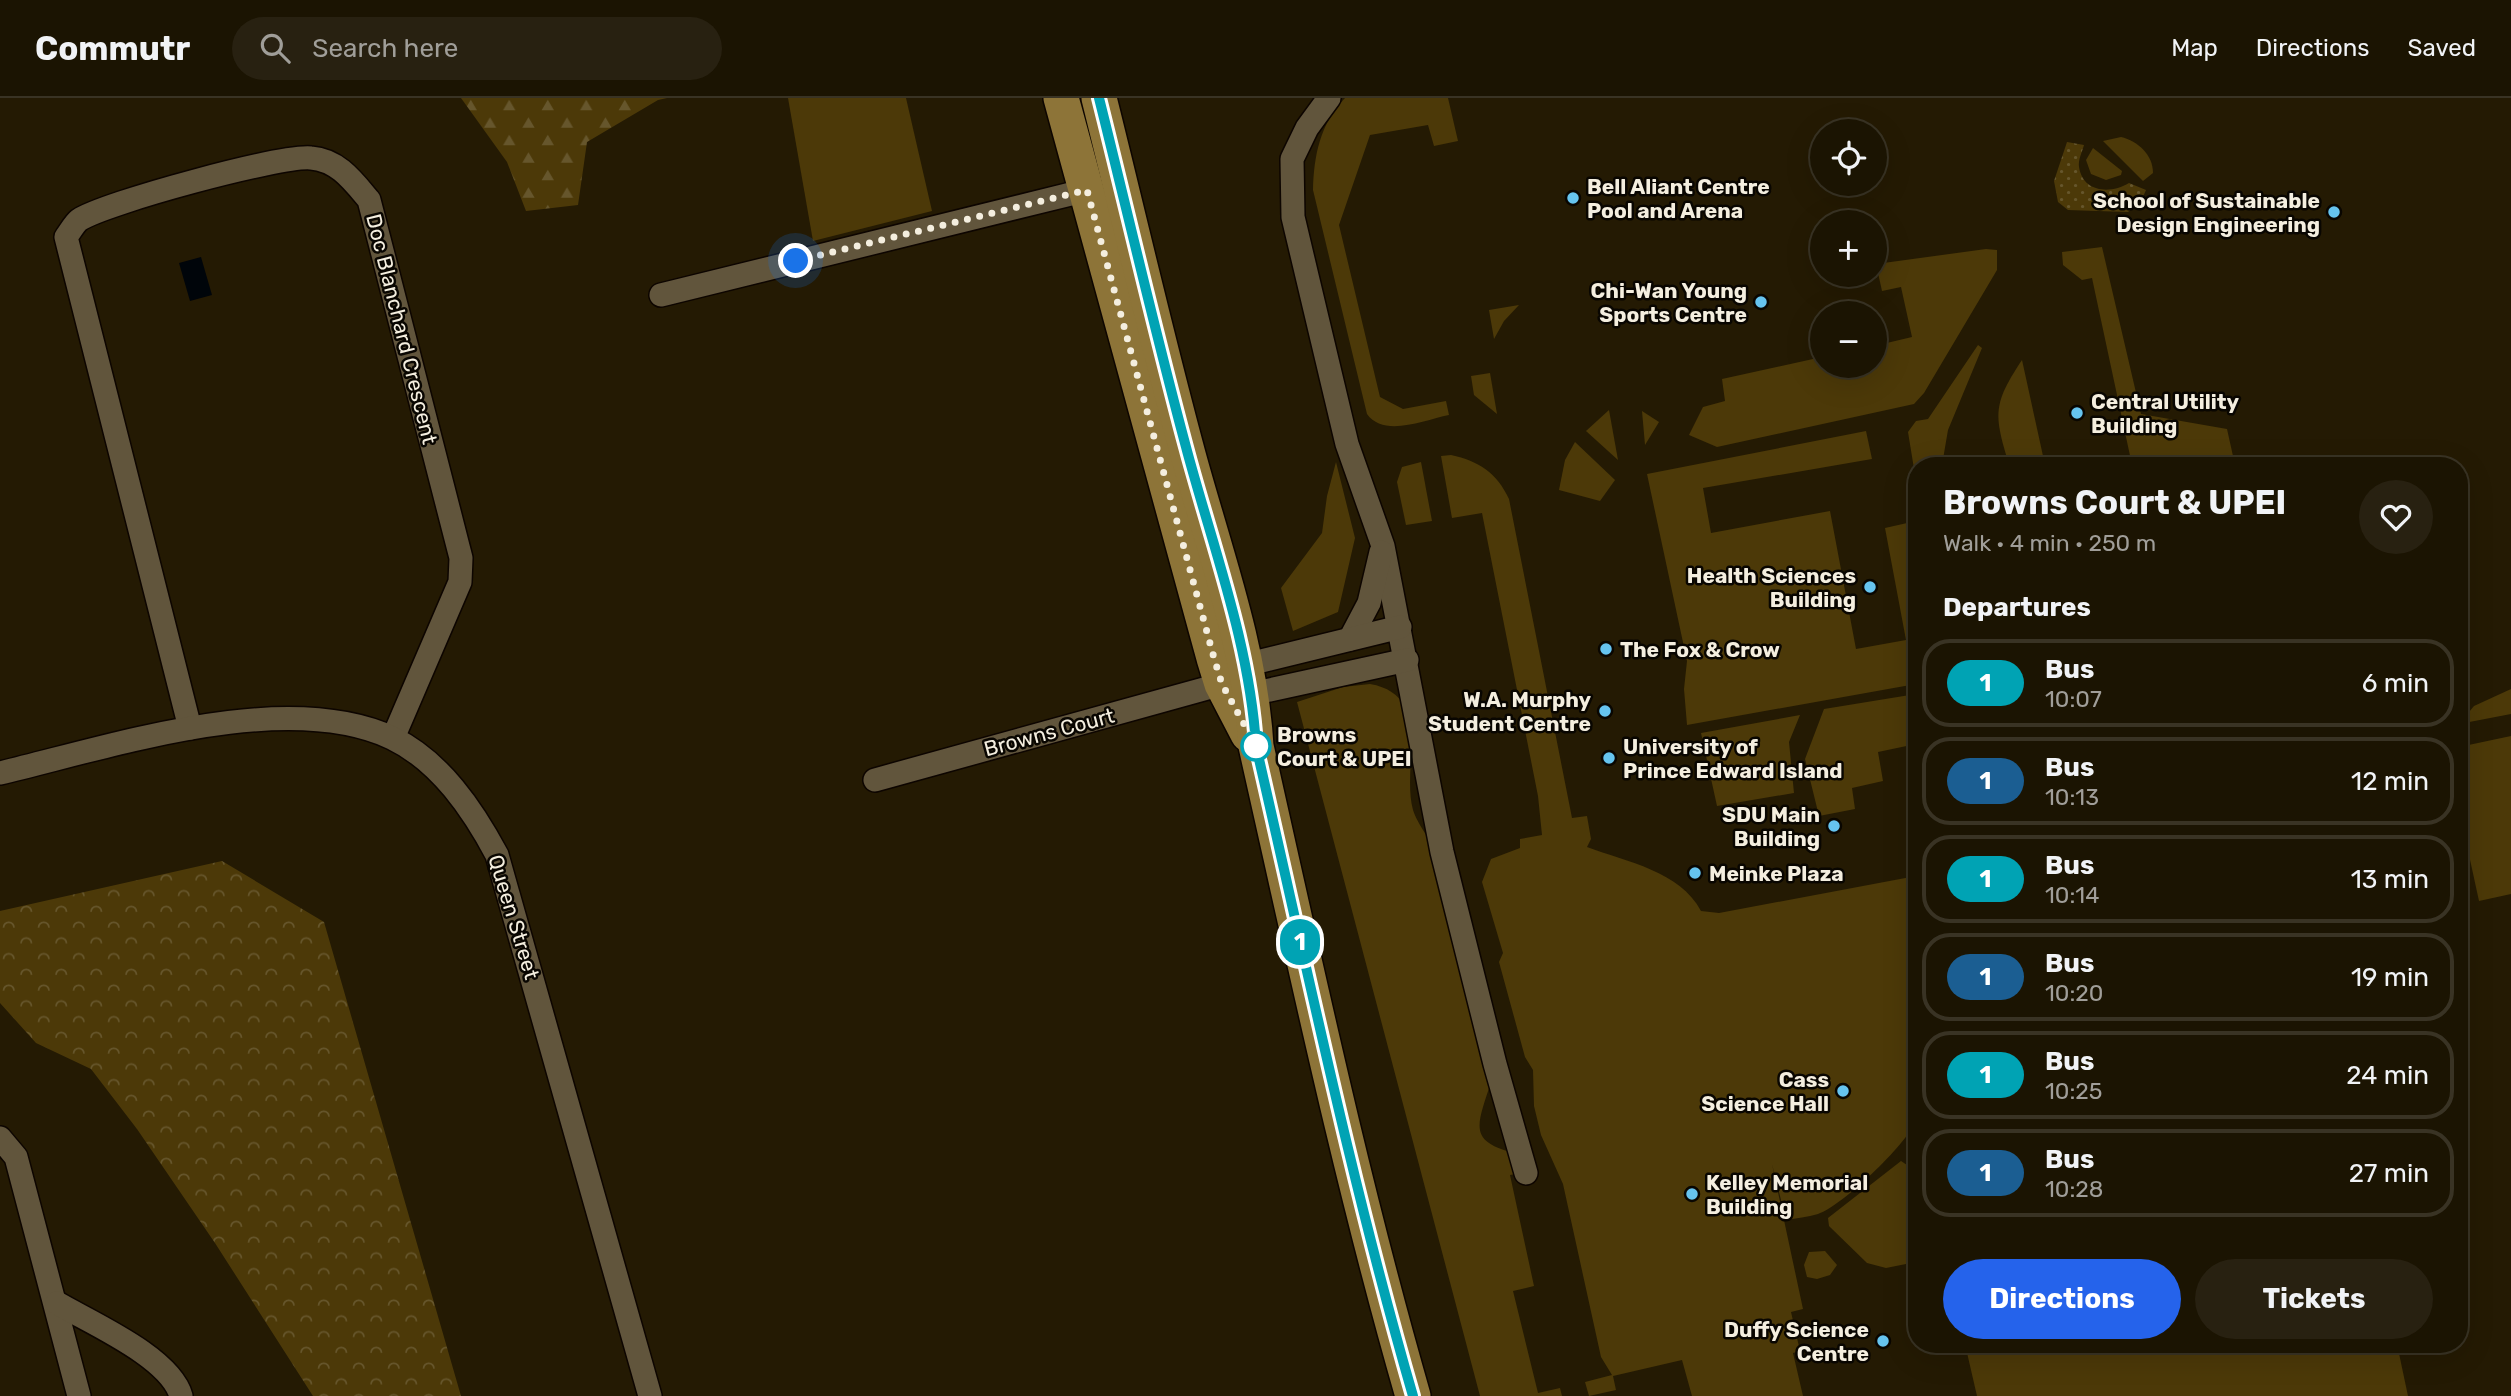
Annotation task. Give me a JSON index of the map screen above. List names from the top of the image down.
{
  "streets": {
    "street": ["Doc Blanchard Crescent", "Browns Court", "Queen Street"]
  },
  "crossings": [
    ["Doc Blanchard Crescent", "Queen Street"]
  ],
  "places": [
    "Bell Aliant Centre Pool and Arena",
    "School of Sustainable Design Engineering",
    "Chi-Wan Young Sports Centre",
    "Central Utility Building",
    "Health Sciences Building",
    "The Fox & Crow",
    "W.A. Murphy Student Centre",
    "Browns Court & UPEI",
    "University of Prince Edward Island",
    "SDU Main Building",
    "Meinke Plaza",
    "Cass Science Hall",
    "Kelley Memorial Building",
    "Duffy Science Centre"
  ],
  "lines": ["bus line 1"],
  "page": {
    "header": "Commutr",
    "search": "Search here",
    "nav": ["Map", "Directions", "Saved"],
    "on_map": "1",
    "map_buttons": ["+", "−"],
    "heading": [
      ["Browns Court & UPEI", "Walk · 4 min · 250 m"],
      "Departures"
    ],
    "list": [
      {
        "mark": "1",
        "name": "Bus",
        "note": "10:07",
        "value": "6 min"
      },
      {
        "mark": "1",
        "name": "Bus",
        "note": "10:13",
        "value": "12 min"
      },
      {
        "mark": "1",
        "name": "Bus",
        "note": "10:14",
        "value": "13 min"
      },
      {
        "mark": "1",
        "name": "Bus",
        "note": "10:20",
        "value": "19 min"
      },
      {
        "mark": "1",
        "name": "Bus",
        "note": "10:25",
        "value": "24 min"
      },
      {
        "mark": "1",
        "name": "Bus",
        "note": "10:28",
        "value": "27 min"
      }
    ],
    "buttons": ["Directions", "Tickets"]
  }
}
